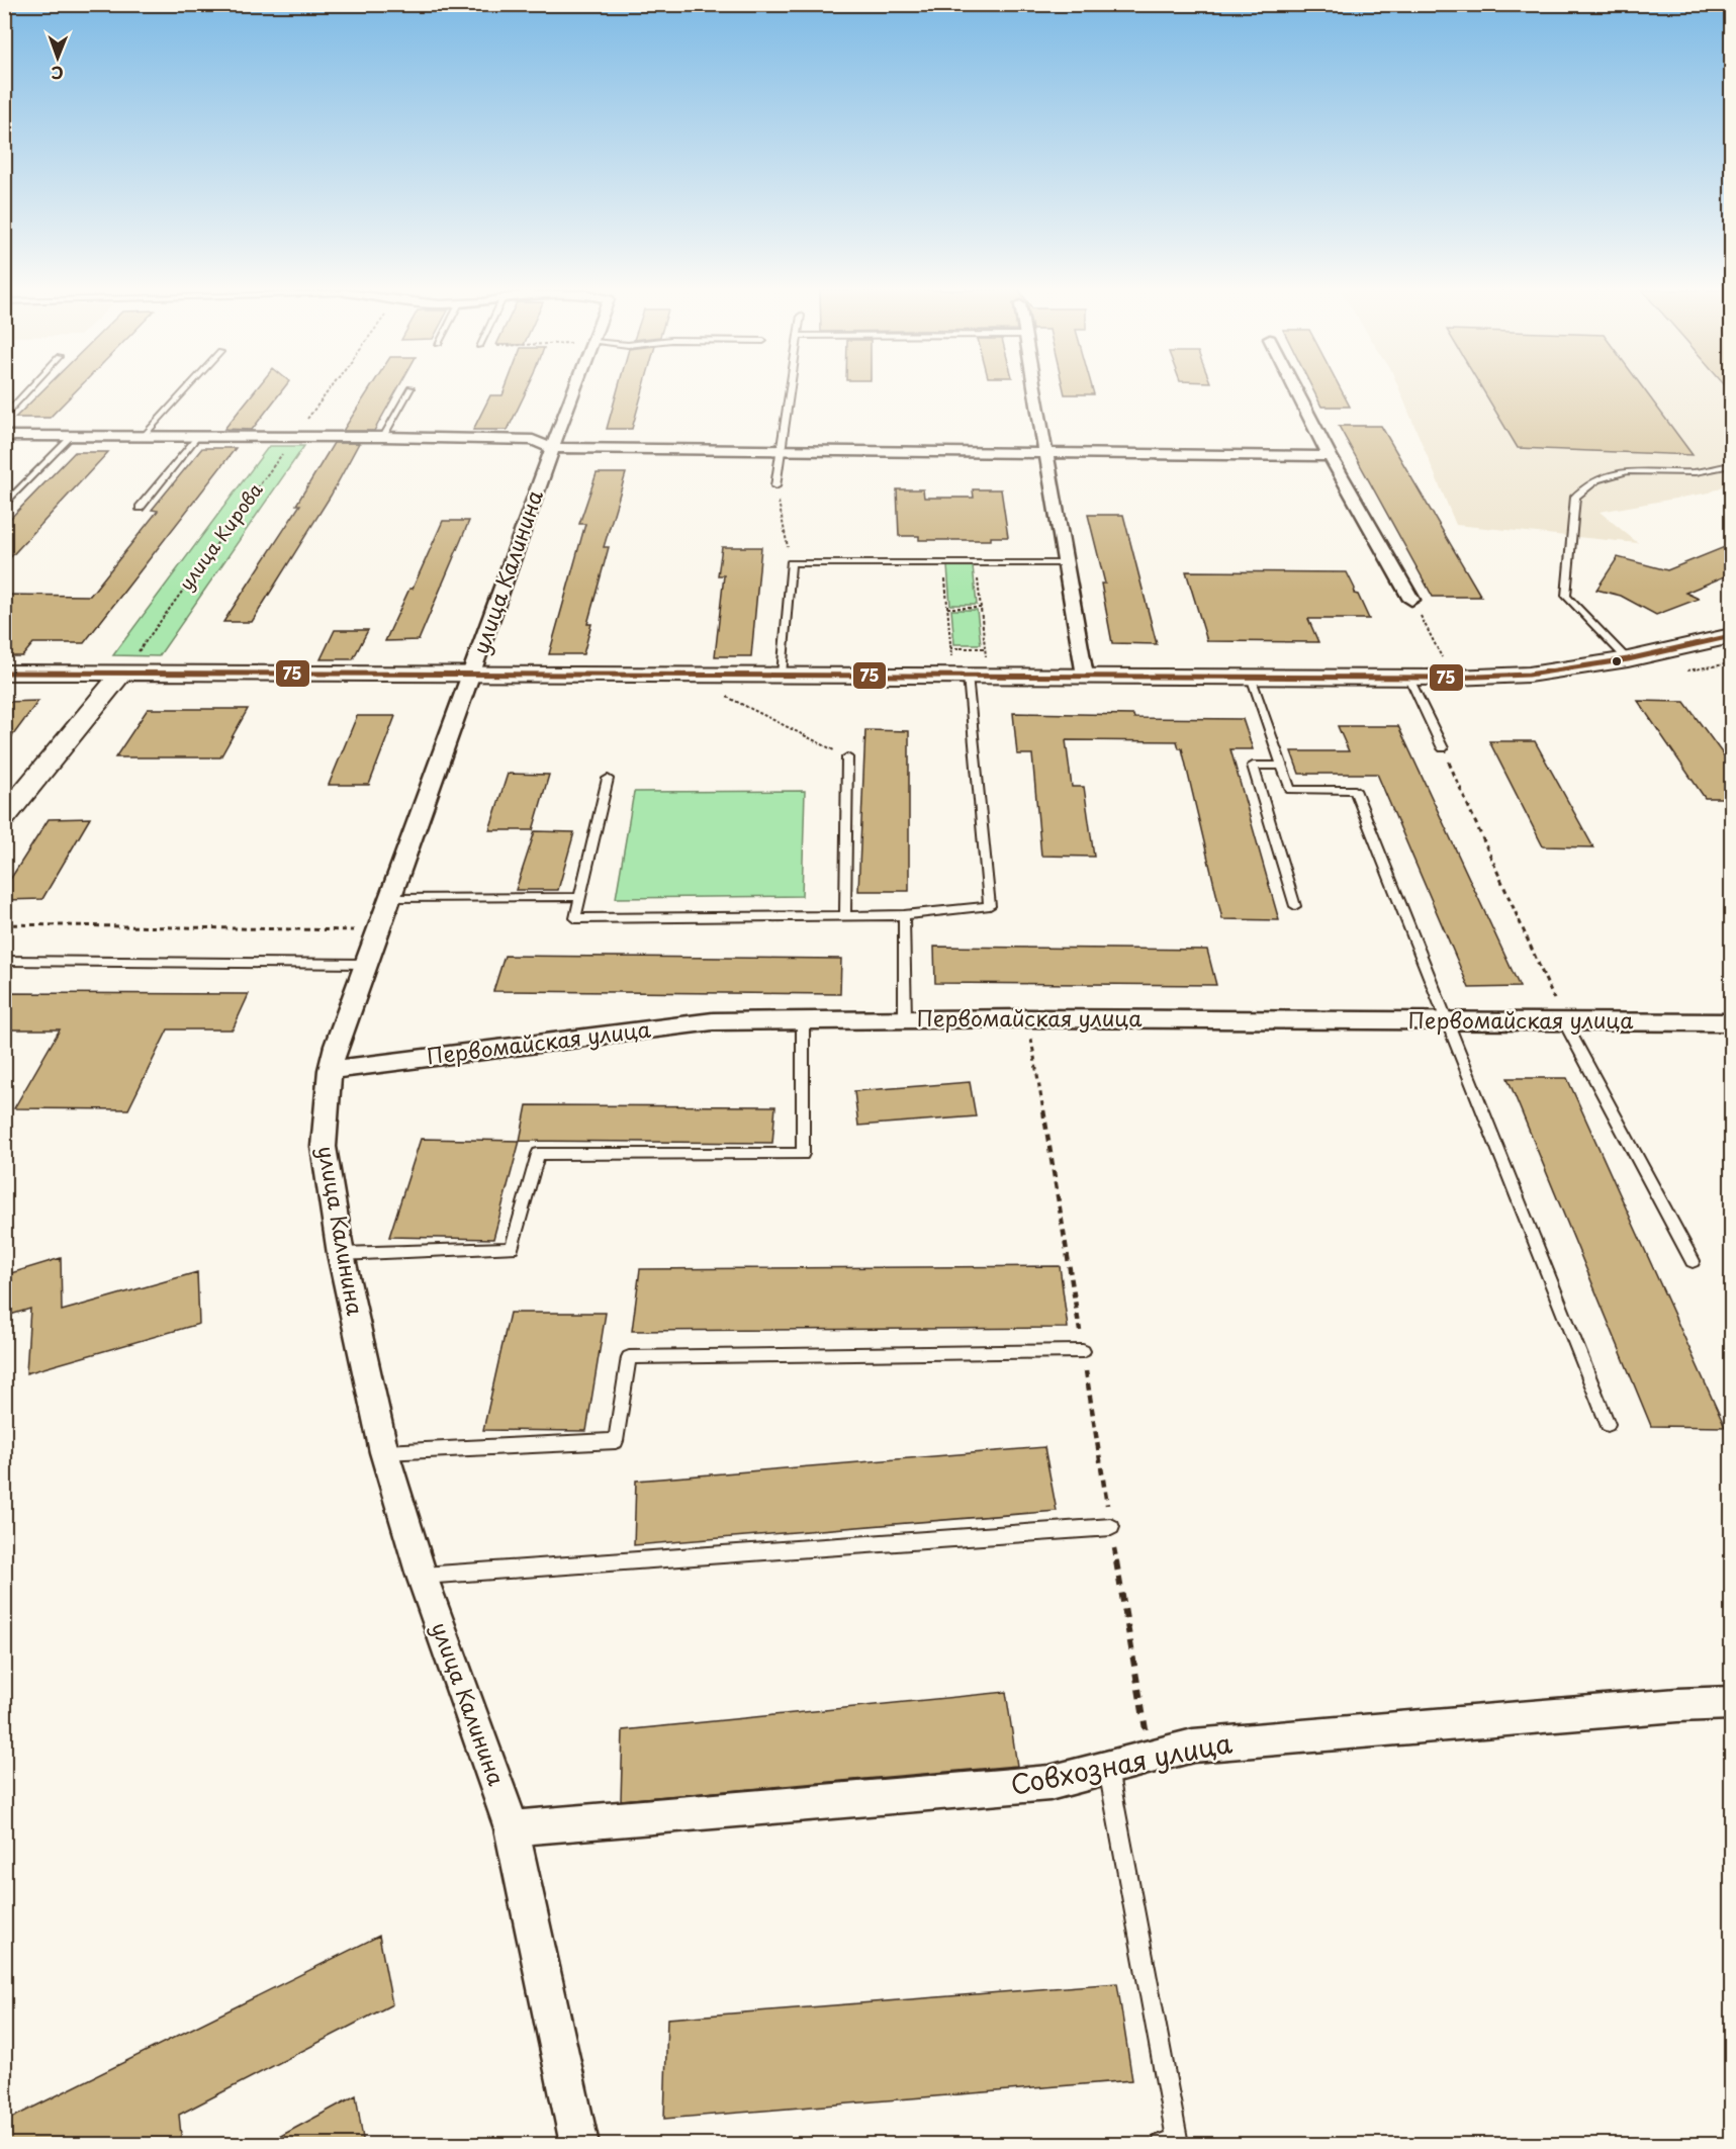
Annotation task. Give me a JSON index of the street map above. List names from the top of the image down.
{
  "streets": {
    "street": ["улица Калинина", "Первомайская улица", "Совхозная улица"],
    "path": ["улица Кирова"]
  },
  "crossings": [
    ["улица Калинина", "Первомайская улица"],
    ["улица Калинина", "Совхозная улица"]
  ],
  "lines": ["transit line 75"],
  "north": "bottom"
}
